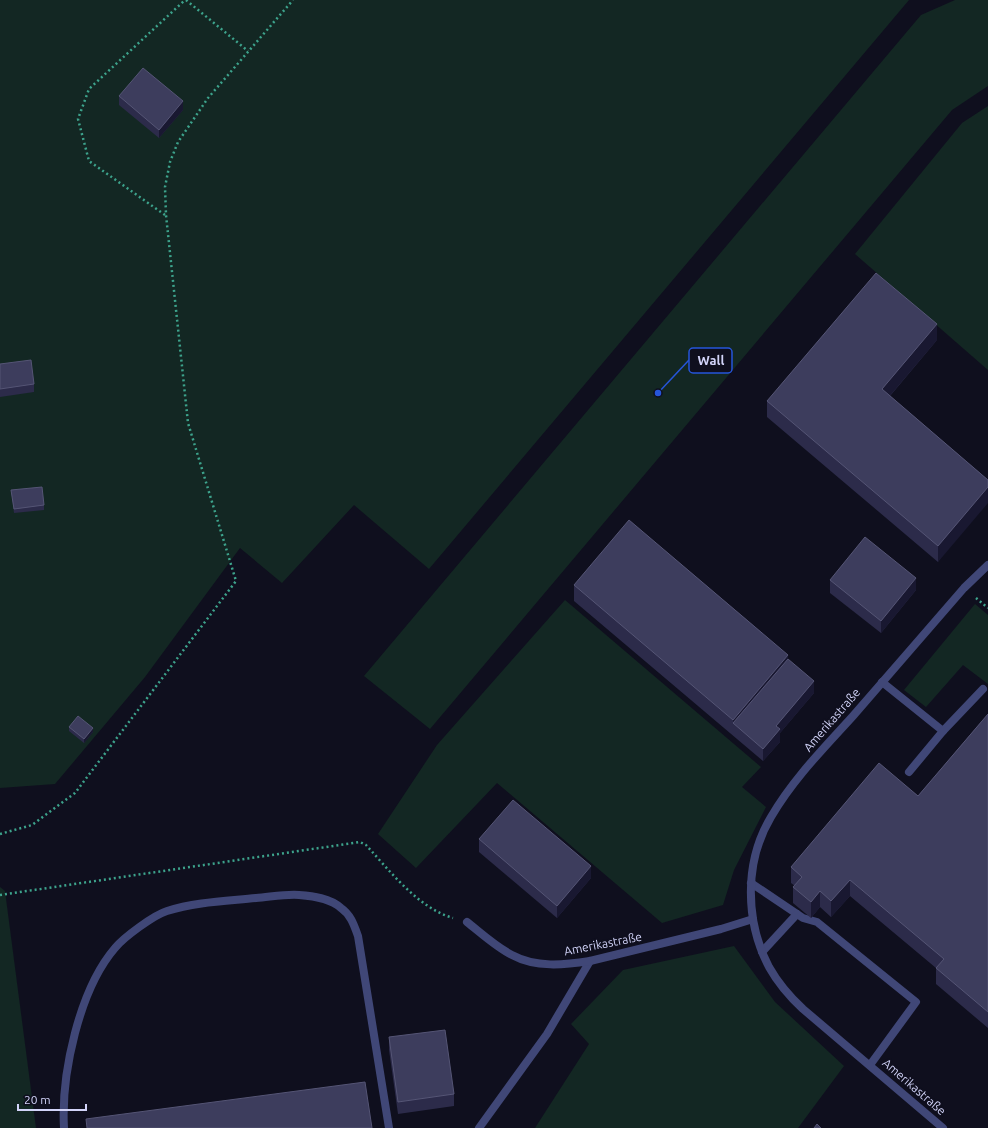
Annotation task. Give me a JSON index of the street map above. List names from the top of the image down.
{
  "streets": {
    "street": ["Amerikastraße"]
  },
  "places": ["Wall"],
  "scale_bar": "20 m"
}
